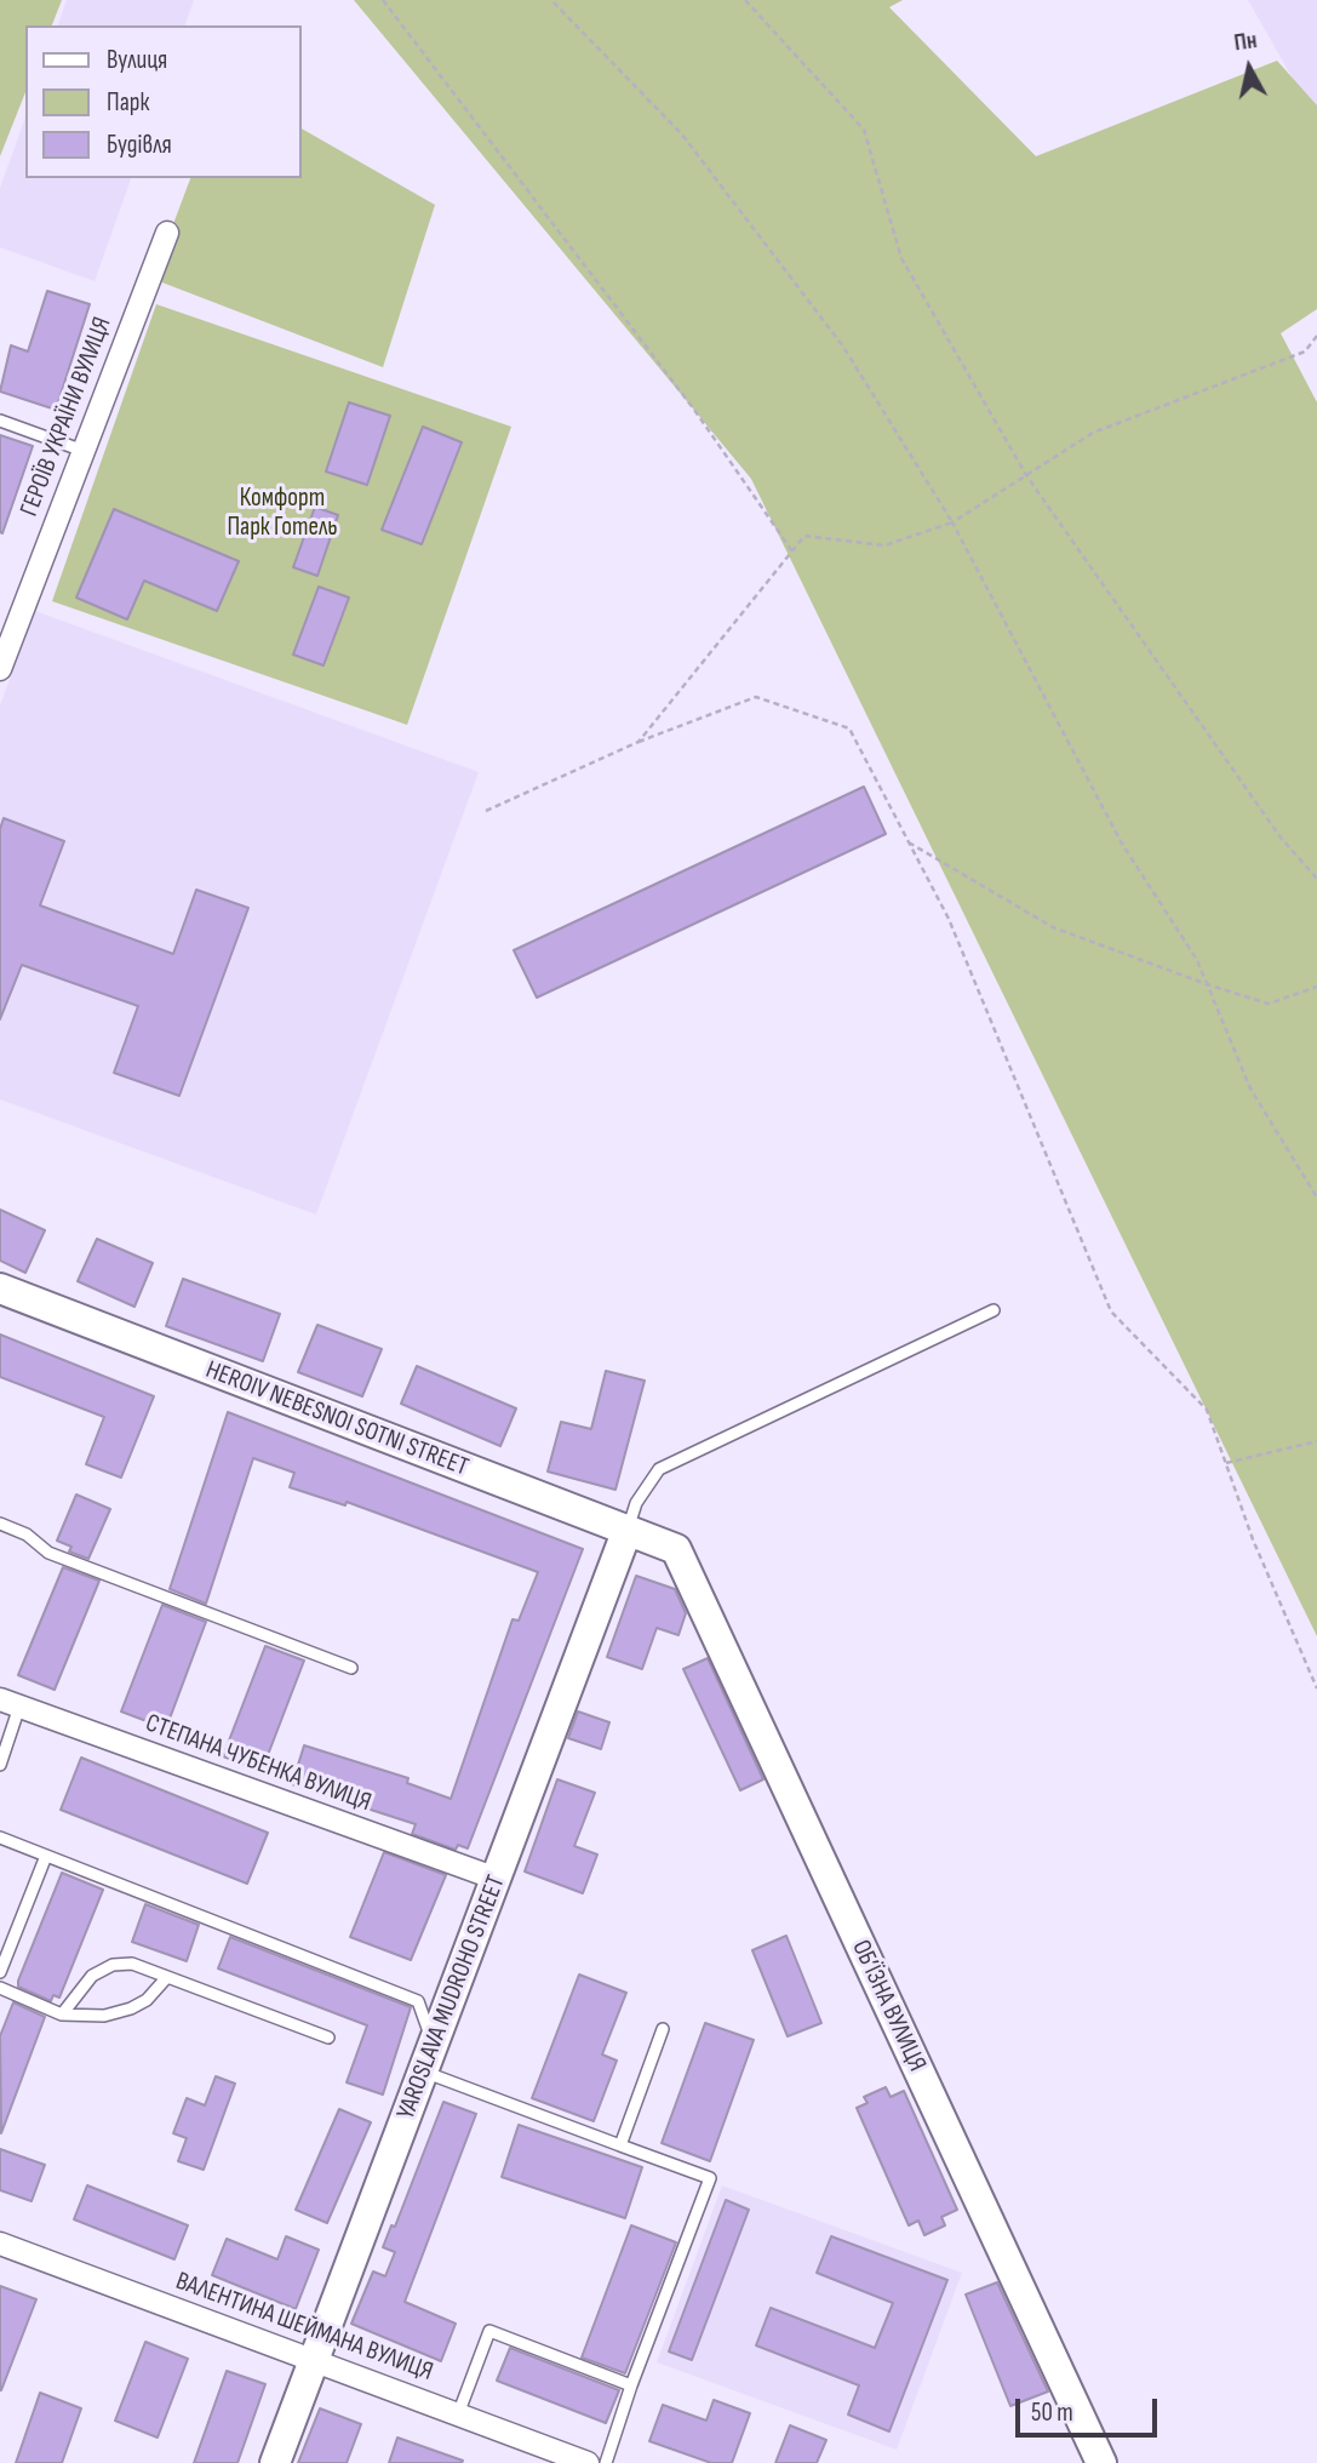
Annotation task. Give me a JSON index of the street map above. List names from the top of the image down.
{
  "streets": {
    "street": [
      "ГЕРОЇВ УКРАЇНИ ВУЛИЦЯ",
      "HEROIV NEBESNOI SOTNI STREET",
      "СТЕПАНА ЧУБЕНКА ВУЛИЦЯ",
      "YAROSLAVA MUDROHO STREET",
      "ОБ’ЇЗНА ВУЛИЦЯ",
      "ВАЛЕНТИНА ШЕЙМАНА ВУЛИЦЯ"
    ]
  },
  "crossings": [
    ["HEROIV NEBESNOI SOTNI STREET", "YAROSLAVA MUDROHO STREET"],
    ["HEROIV NEBESNOI SOTNI STREET", "ОБ’ЇЗНА ВУЛИЦЯ"],
    ["СТЕПАНА ЧУБЕНКА ВУЛИЦЯ", "YAROSLAVA MUDROHO STREET"],
    ["YAROSLAVA MUDROHO STREET", "ВАЛЕНТИНА ШЕЙМАНА ВУЛИЦЯ"]
  ],
  "parks": ["Комфорт Парк Готель"],
  "legend": ["Вулиця", "Парк", "Будівля"],
  "scale_bar": "50 m",
  "north": "top"
}
